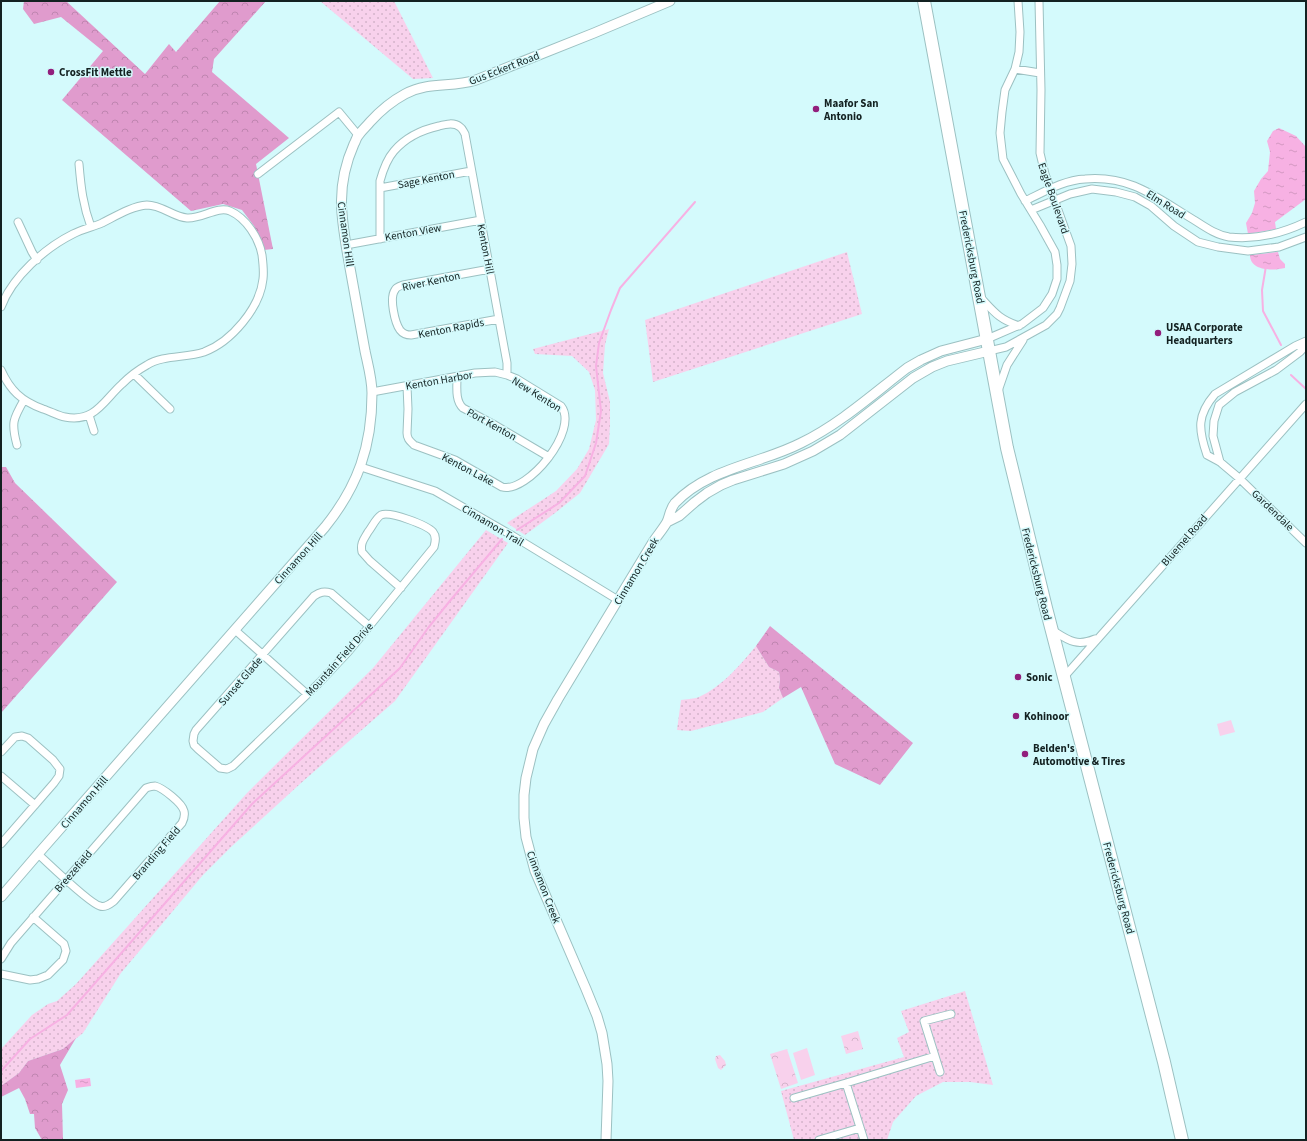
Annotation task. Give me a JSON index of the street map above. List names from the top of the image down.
{
  "streets": {
    "main road": ["Fredericksburg Road"],
    "street": [
      "Gus Eckert Road",
      "Sage Kenton",
      "Eagle Boulevard",
      "Elm Road",
      "Kenton View",
      "Cinnamon Hill",
      "Kenton Hill",
      "River Kenton",
      "Kenton Rapids",
      "Kenton Harbor",
      "New Kenton",
      "Port Kenton",
      "Kenton Lake",
      "Gardendale",
      "Cinnamon Trail",
      "Bluemel Road",
      "Cinnamon Creek",
      "Mountain Field Drive",
      "Sunset Glade",
      "Branding Field",
      "Breezefield"
    ]
  },
  "crossings": [
    ["Gus Eckert Road", "Cinnamon Hill"],
    ["Sage Kenton", "Kenton Hill"],
    ["Eagle Boulevard", "Elm Road"],
    ["Eagle Boulevard", "Fredericksburg Road"],
    ["Eagle Boulevard", "Cinnamon Creek"],
    ["Kenton View", "Cinnamon Hill"],
    ["Kenton View", "Kenton Hill"],
    ["Cinnamon Hill", "Kenton Harbor"],
    ["Cinnamon Hill", "Cinnamon Trail"],
    ["Kenton Hill", "River Kenton"],
    ["Kenton Hill", "Kenton Rapids"],
    ["Kenton Hill", "Kenton Harbor"],
    ["Kenton Hill", "New Kenton"],
    ["Fredericksburg Road", "Bluemel Road"],
    ["Fredericksburg Road", "Cinnamon Creek"],
    ["River Kenton", "Kenton Rapids"],
    ["Kenton Harbor", "New Kenton"],
    ["Kenton Harbor", "Port Kenton"],
    ["Kenton Harbor", "Kenton Lake"],
    ["New Kenton", "Port Kenton"],
    ["New Kenton", "Kenton Lake"],
    ["Port Kenton", "Kenton Lake"],
    ["Gardendale", "Bluemel Road"],
    ["Cinnamon Trail", "Cinnamon Creek"],
    ["Mountain Field Drive", "Sunset Glade"],
    ["Branding Field", "Breezefield"]
  ],
  "places": [
    "CrossFit Mettle",
    "Maafor San Antonio",
    "USAA Corporate Headquarters",
    "Sonic",
    "Kohinoor",
    "Belden's Automotive & Tires"
  ]
}
